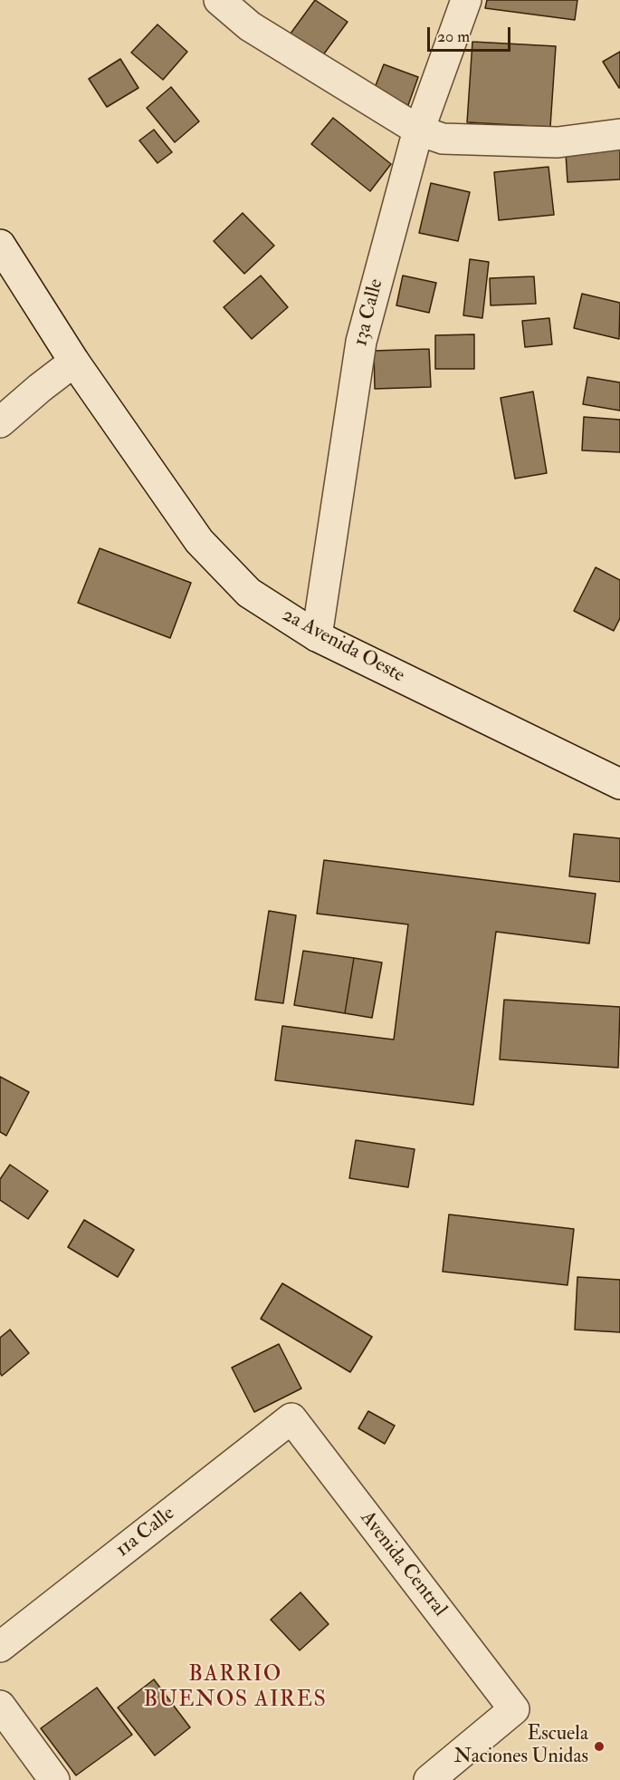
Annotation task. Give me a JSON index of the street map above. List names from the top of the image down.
{
  "streets": {
    "street": [
      "13a Calle",
      "2a Avenida Oeste",
      "11a Calle",
      "Avenida Central"
    ]
  },
  "crossings": [
    ["13a Calle", "2a Avenida Oeste"],
    ["11a Calle", "Avenida Central"]
  ],
  "districts": ["BARRIO BUENOS AIRES"],
  "places": ["Escuela Naciones Unidas"],
  "scale_bar": "20 m"
}
